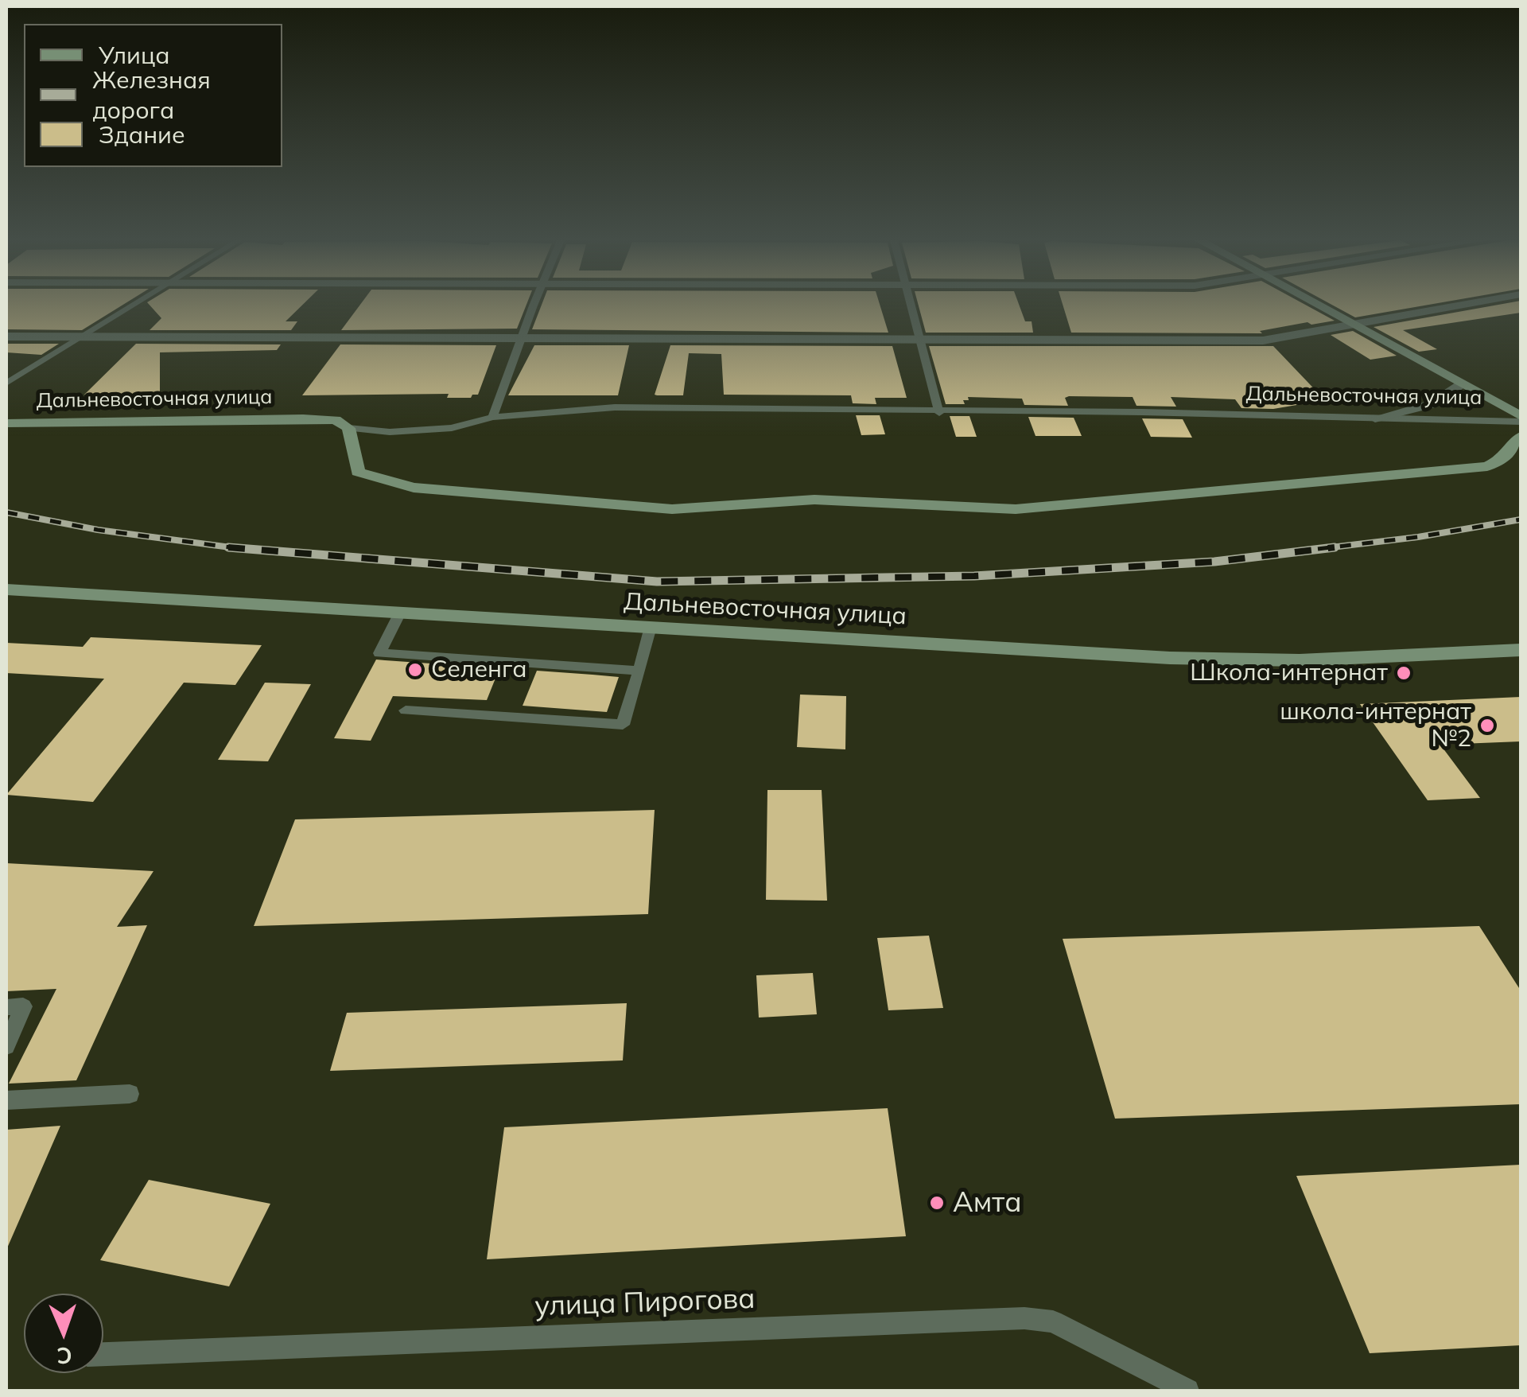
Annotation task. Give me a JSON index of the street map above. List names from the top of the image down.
{
  "streets": {
    "street": ["Дальневосточная улица"],
    "lane": ["улица Пирогова"]
  },
  "places": [
    "Селенга",
    "Школа-интернат",
    "школа-интернат №2",
    "Амта"
  ],
  "legend": ["Улица", "Железная дорога", "Здание"],
  "north": "bottom"
}
